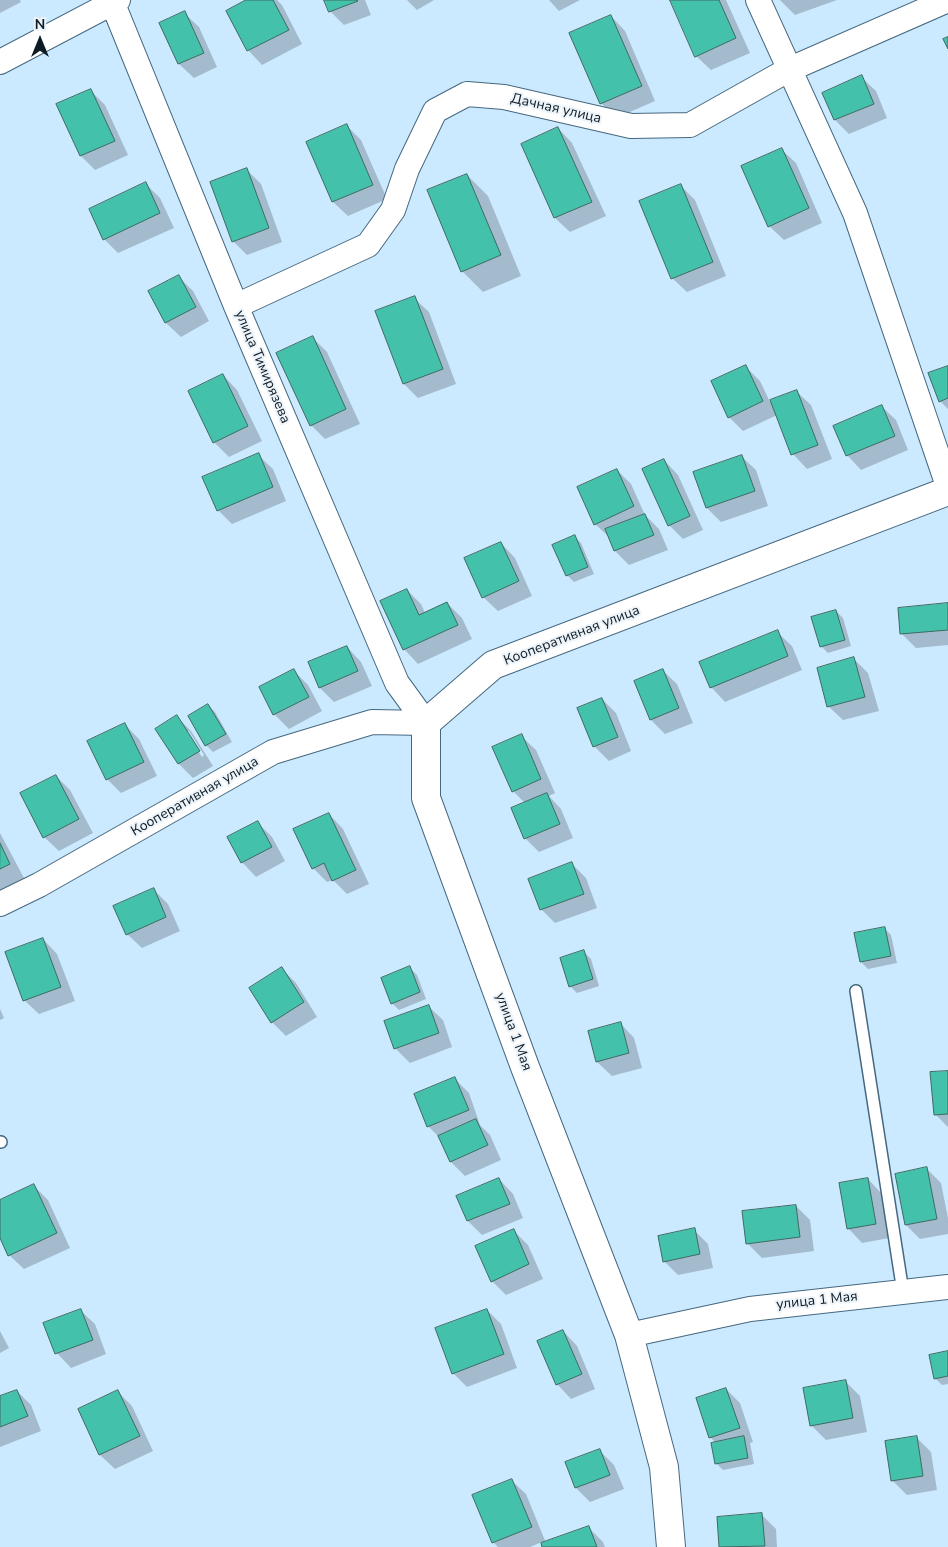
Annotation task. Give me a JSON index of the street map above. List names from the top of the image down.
{
  "streets": {
    "street": [
      "Дачная улица",
      "улица Тимирязева",
      "Кооперативная улица",
      "улица 1 Мая"
    ]
  },
  "crossings": [
    ["Дачная улица", "улица Тимирязева"],
    ["улица Тимирязева", "Кооперативная улица"],
    ["улица Тимирязева", "улица 1 Мая"],
    ["Кооперативная улица", "улица 1 Мая"]
  ],
  "north": "top"
}
